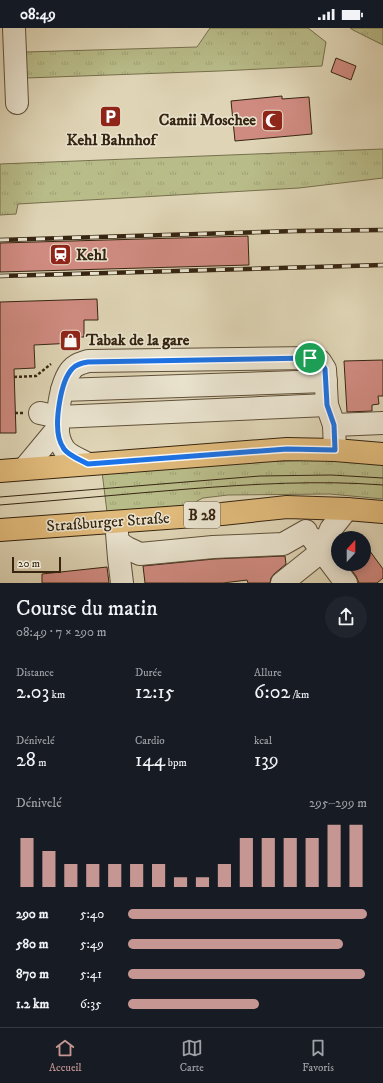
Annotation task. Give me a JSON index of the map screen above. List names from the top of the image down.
{
  "streets": {
    "main road": ["B 28", "Straßburger Straße"]
  },
  "places": {
    "parking": ["Kehl Bahnhof"],
    "mosque": ["Camii Moschee"],
    "station": ["Kehl"],
    "shop": ["Tabak de la gare"]
  },
  "scale_bar": "20 m",
  "north": "top",
  "page": {
    "status": "08:49",
    "scale": "20 m",
    "heading": ["Course du matin", "08:49 · 7 × 290 m"],
    "stats": [
      ["Distance", "2.03 km"],
      ["Durée", "12:15"],
      ["Allure", "6:02 /km"],
      ["Dénivelé", "28 m"],
      ["Cardio", "144 bpm"],
      ["kcal", "139"]
    ],
    "chart": ["Dénivelé", "295–299 m"],
    "list": [
      {
        "name": "290 m",
        "note": "5:40"
      },
      {
        "name": "580 m",
        "note": "5:49"
      },
      {
        "name": "870 m",
        "note": "5:41"
      },
      {
        "name": "1.2 km",
        "note": "6:35"
      }
    ],
    "tabs": ["Accueil", "Carte", "Favoris"]
  }
}
